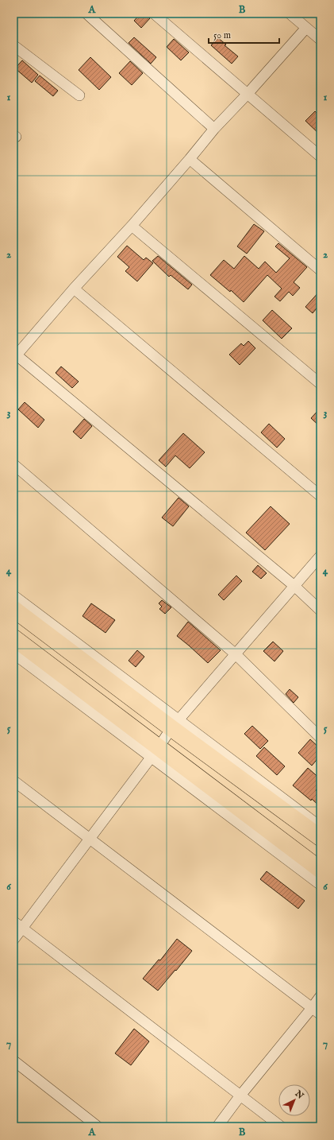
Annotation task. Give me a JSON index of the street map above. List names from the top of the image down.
{
  "scale_bar": "50 m",
  "north": "top right",
  "grid": {
    "columns": ["A", "B"],
    "rows": [
      "1",
      "2",
      "3",
      "4",
      "5",
      "6",
      "7"
    ]
  }
}
